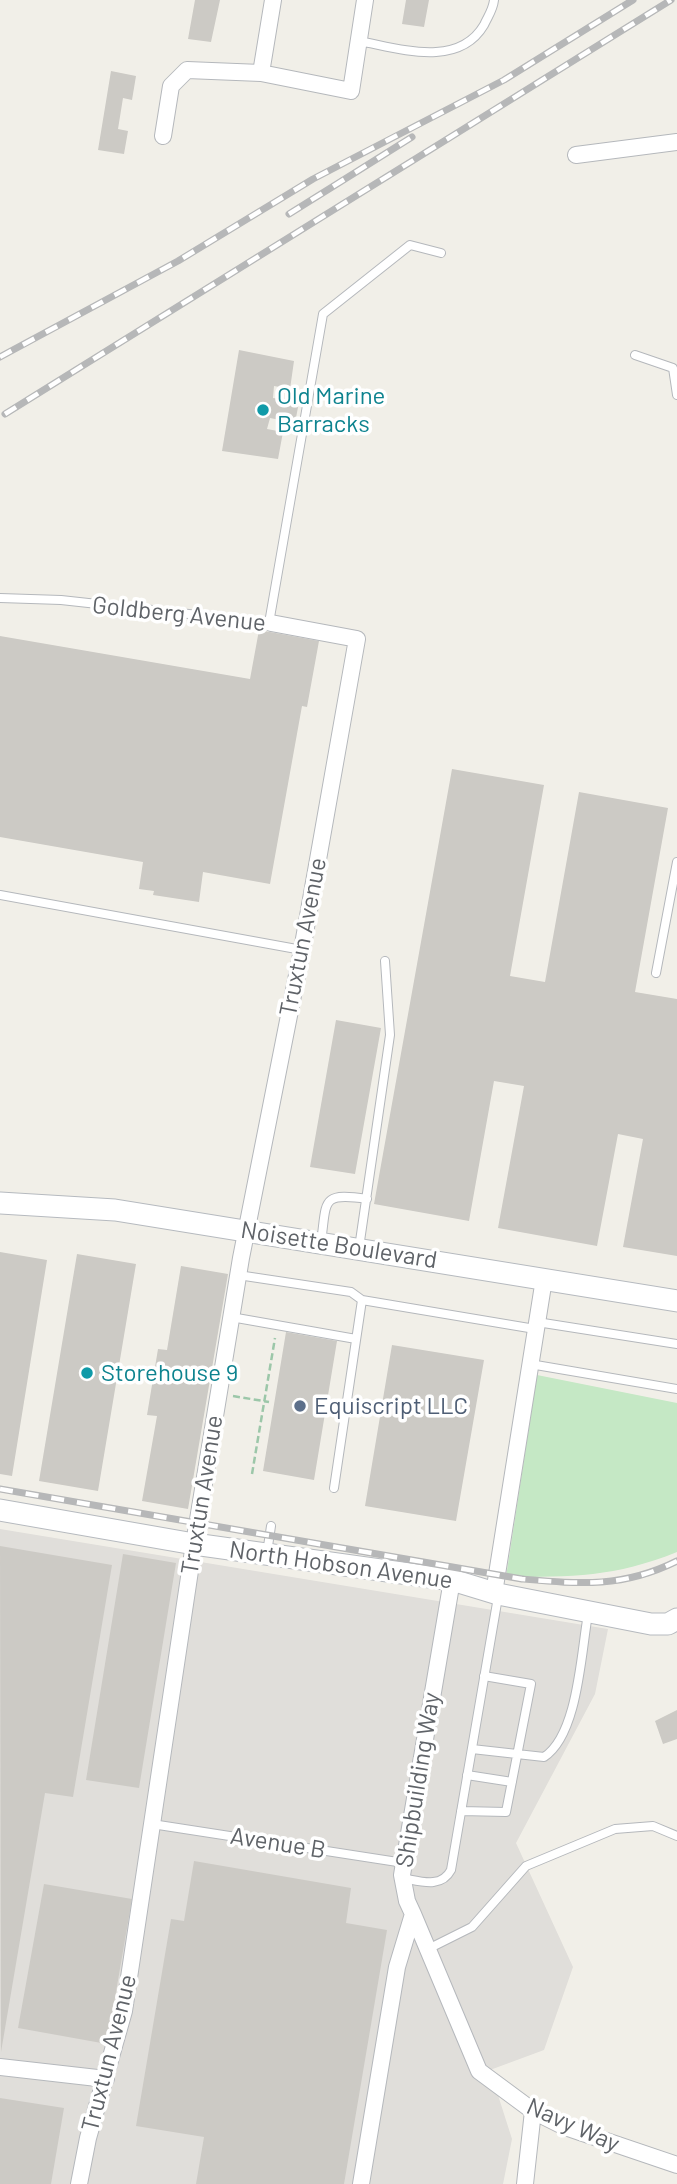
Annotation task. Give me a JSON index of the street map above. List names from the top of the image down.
{
  "streets": {
    "street": [
      "Goldberg Avenue",
      "Truxtun Avenue",
      "Noisette Boulevard",
      "North Hobson Avenue",
      "Shipbuilding Way",
      "Navy Way"
    ],
    "lane": ["Avenue B"]
  },
  "crossings": [
    ["Goldberg Avenue", "Truxtun Avenue"],
    ["Truxtun Avenue", "Noisette Boulevard"],
    ["Truxtun Avenue", "North Hobson Avenue"],
    ["Truxtun Avenue", "Avenue B"],
    ["North Hobson Avenue", "Shipbuilding Way"],
    ["Shipbuilding Way", "Avenue B"],
    ["Shipbuilding Way", "Navy Way"]
  ],
  "places": ["Old Marine Barracks", "Storehouse 9", "Equiscript LLC"]
}
